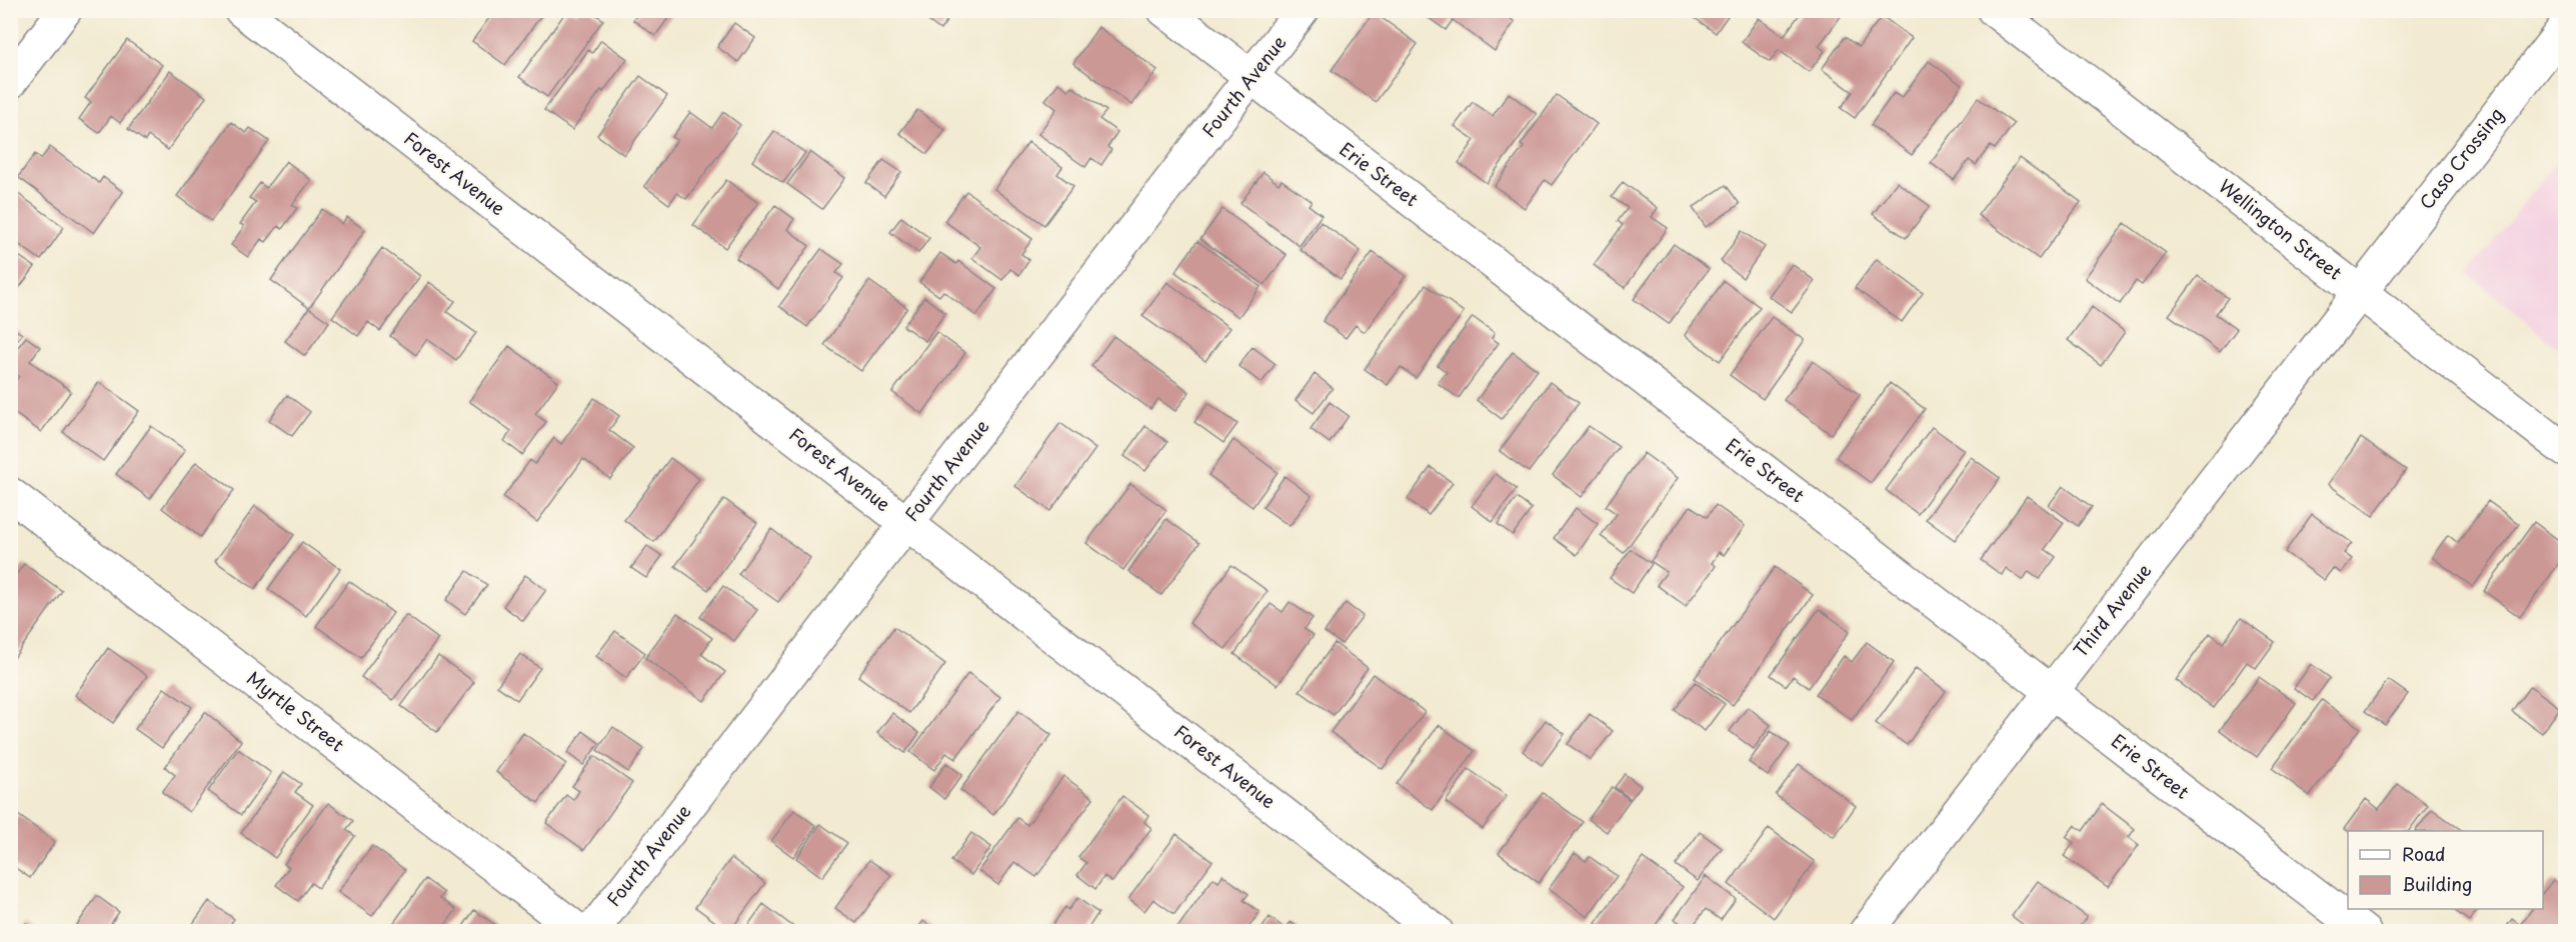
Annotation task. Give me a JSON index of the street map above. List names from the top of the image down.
{
  "streets": {
    "street": [
      "Fourth Avenue",
      "Caso Crossing",
      "Forest Avenue",
      "Erie Street",
      "Wellington Street",
      "Third Avenue",
      "Myrtle Street"
    ]
  },
  "crossings": [
    ["Fourth Avenue", "Forest Avenue"],
    ["Fourth Avenue", "Erie Street"],
    ["Caso Crossing", "Wellington Street"],
    ["Caso Crossing", "Third Avenue"],
    ["Erie Street", "Third Avenue"],
    ["Wellington Street", "Third Avenue"]
  ],
  "legend": ["Road", "Building"]
}
